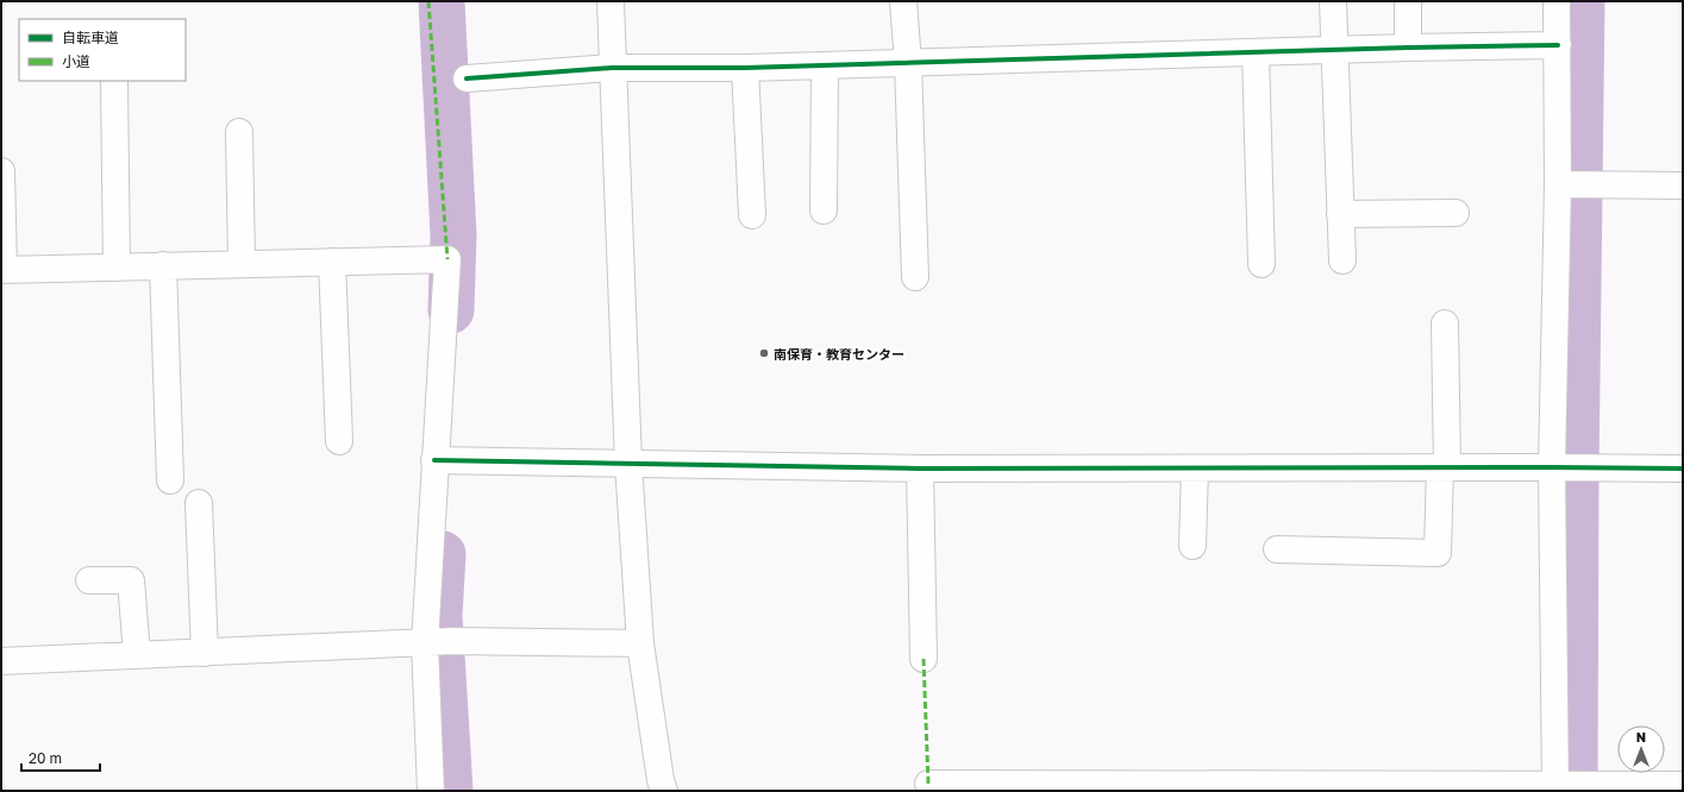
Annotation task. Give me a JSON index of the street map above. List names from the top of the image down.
{
  "places": ["南保育・教育センター"],
  "legend": ["自転車道", "小道"],
  "scale_bar": "20 m",
  "north": "top"
}
